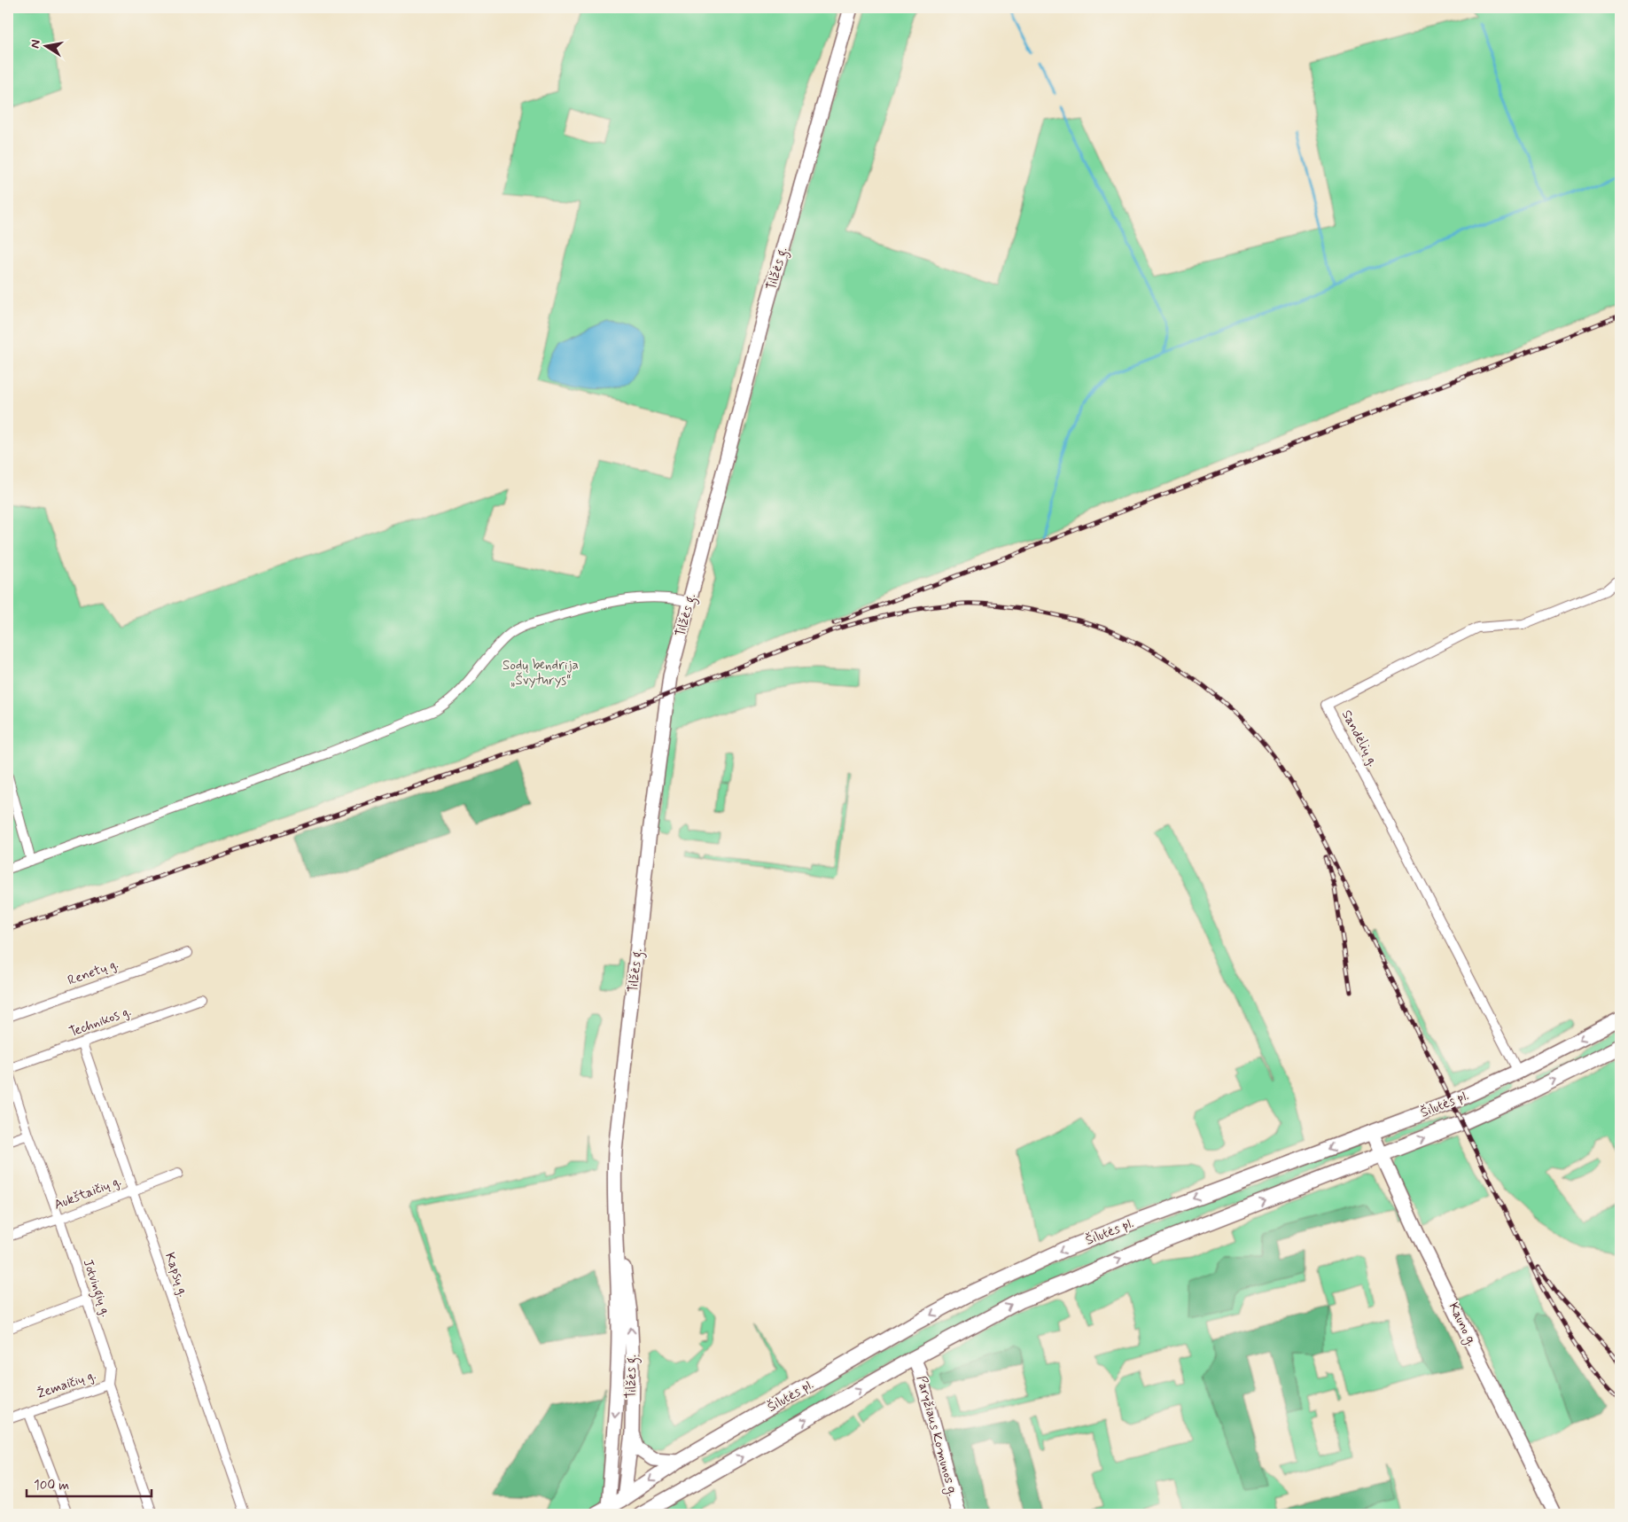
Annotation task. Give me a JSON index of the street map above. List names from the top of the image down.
{
  "streets": {
    "main road": [
      "Tilžės g.",
      "Šilutės pl.",
      "Kauno g.",
      "Paryžiaus Komunos g."
    ],
    "street": [
      "Sandėlių g.",
      "Renetų g.",
      "Technikos g.",
      "Aukštaičių g.",
      "Kapsų g.",
      "Jotvingių g.",
      "Žemaičių g."
    ]
  },
  "crossings": [
    ["Tilžės g.", "Šilutės pl."],
    ["Sandėlių g.", "Šilutės pl."],
    ["Technikos g.", "Kapsų g."],
    ["Technikos g.", "Jotvingių g."],
    ["Šilutės pl.", "Kauno g."],
    ["Šilutės pl.", "Paryžiaus Komunos g."],
    ["Aukštaičių g.", "Kapsų g."],
    ["Aukštaičių g.", "Jotvingių g."],
    ["Jotvingių g.", "Žemaičių g."]
  ],
  "parks": ["Sodų bendrija „Švyturys“"],
  "scale_bar": "100 m",
  "north": "left"
}
